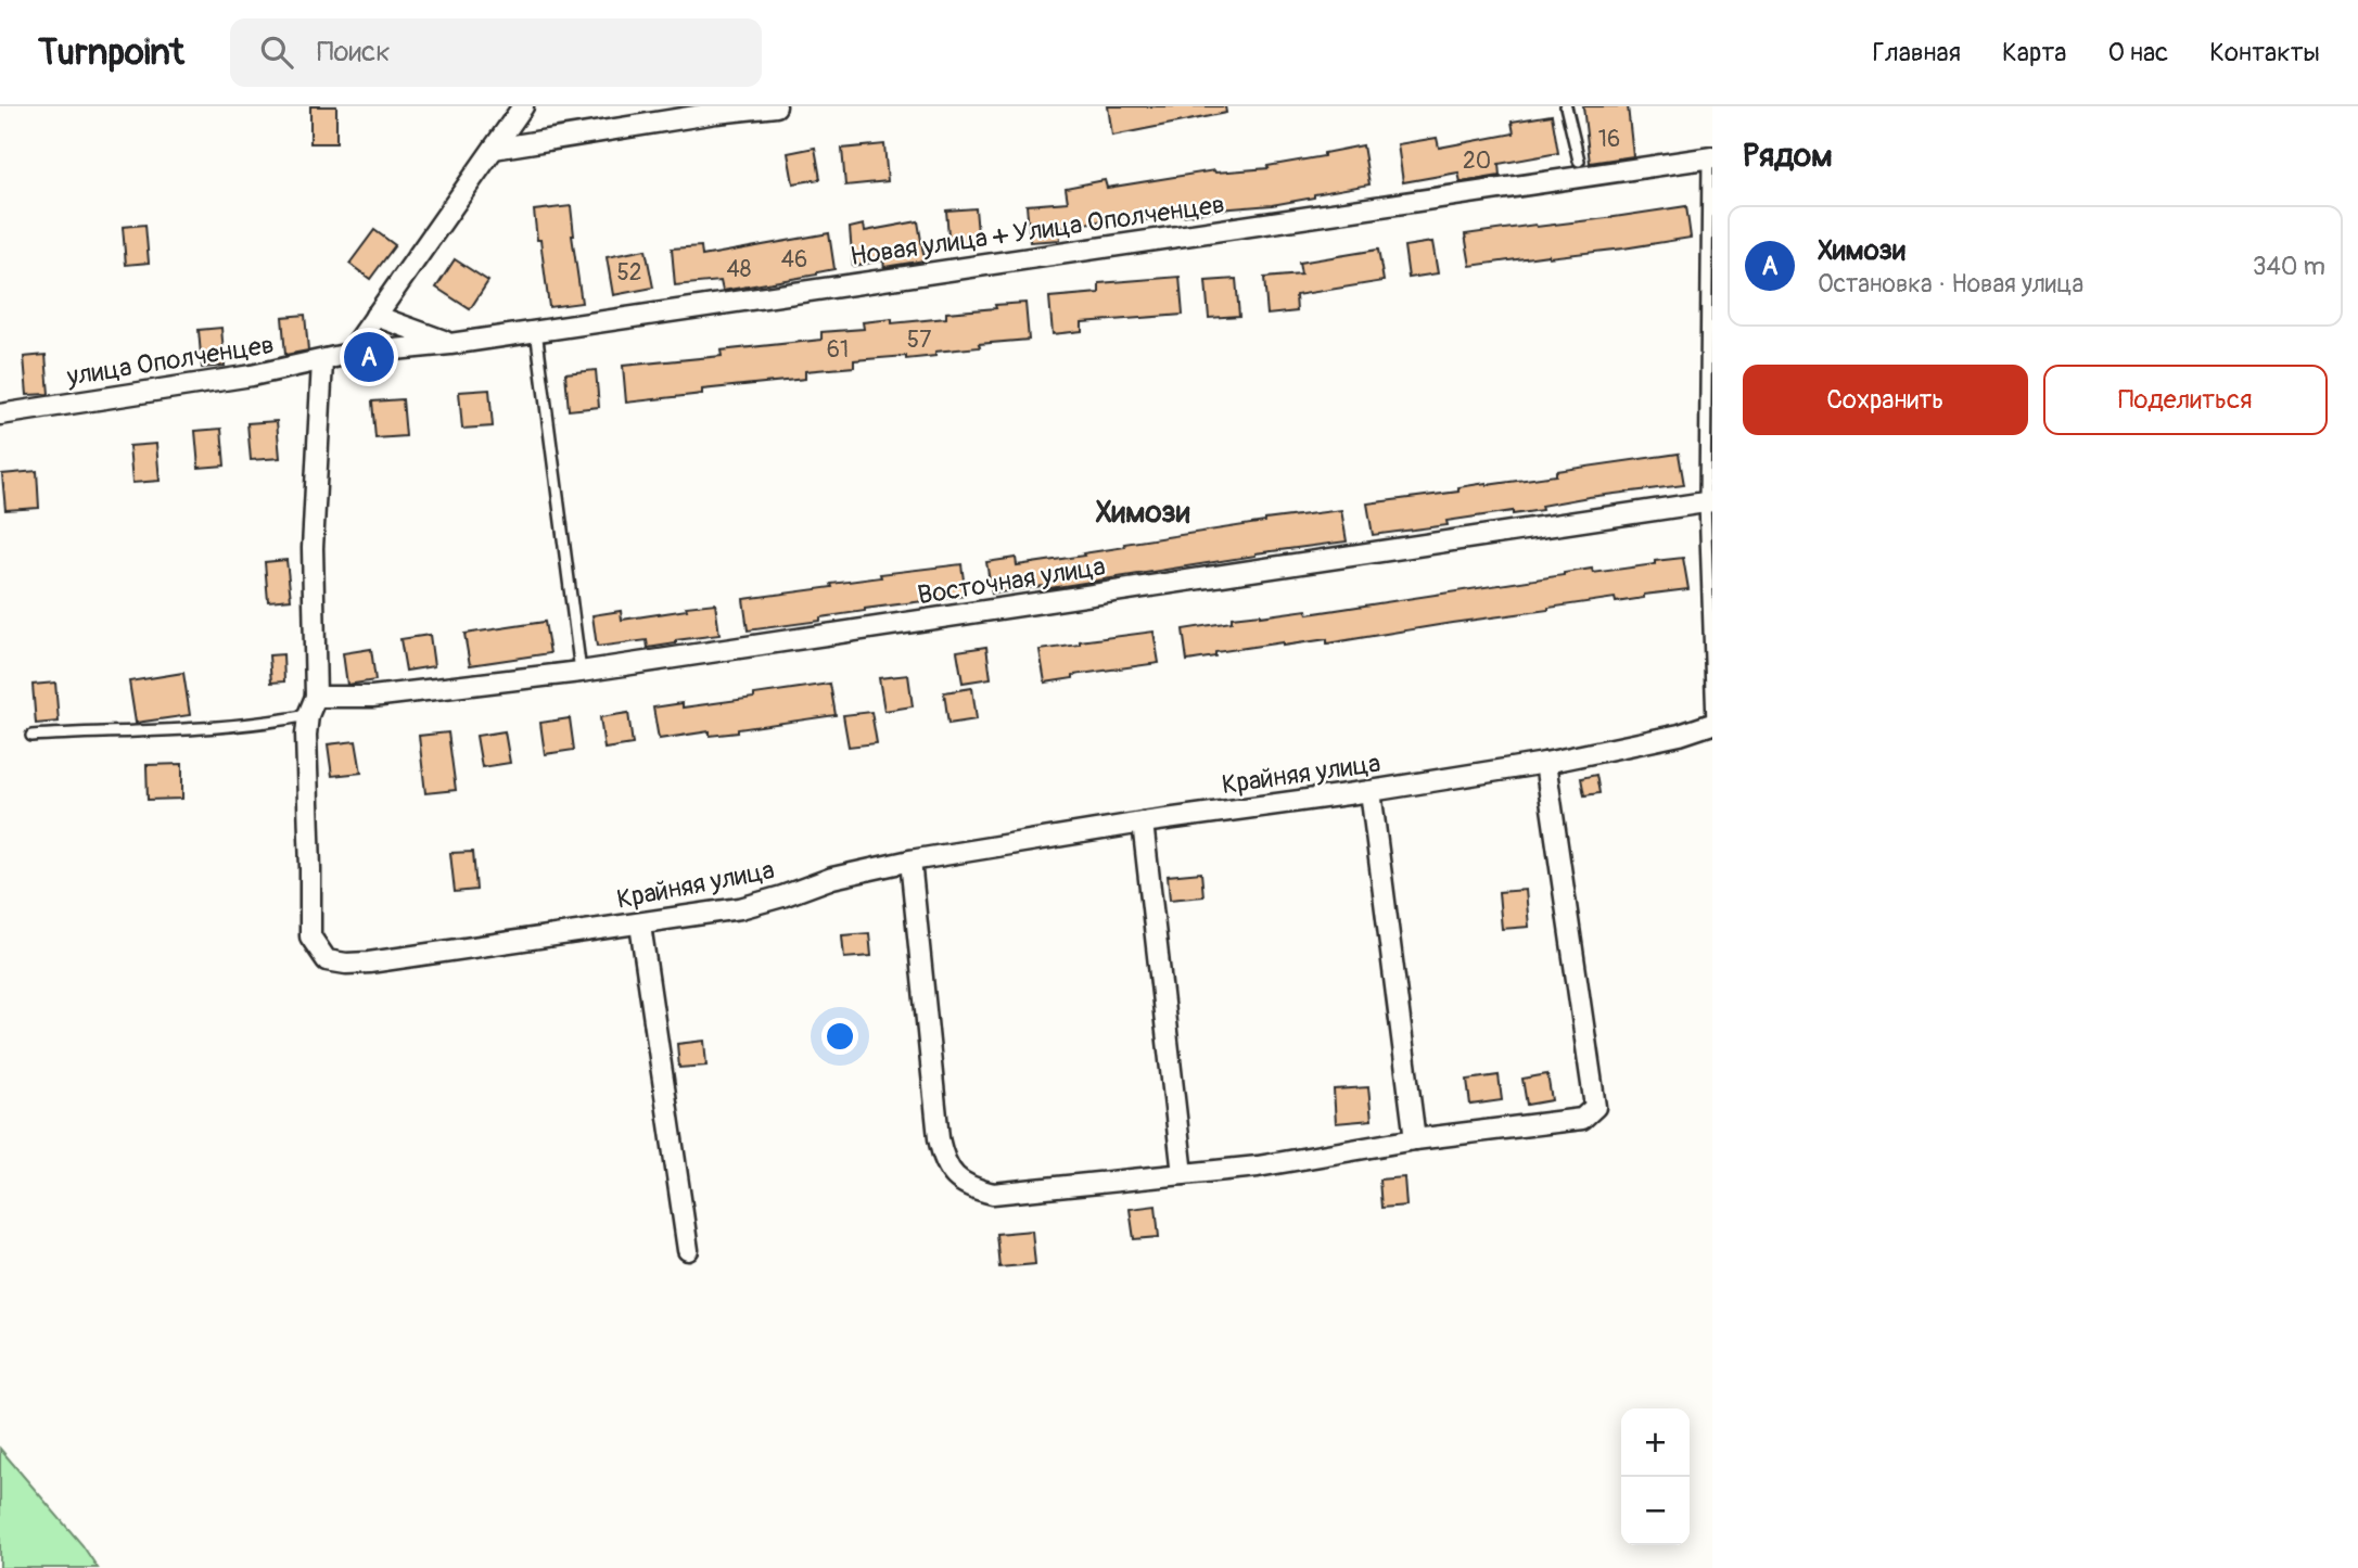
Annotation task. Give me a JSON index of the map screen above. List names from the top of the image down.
{
  "streets": {
    "street": [
      "Новая улица + Улица Ополченцев",
      "улица Ополченцев",
      "Восточная улица",
      "Крайняя улица"
    ]
  },
  "crossings": [
    ["Новая улица + Улица Ополченцев", "улица Ополченцев"],
    ["улица Ополченцев", "Крайняя улица"],
    ["Восточная улица", "Крайняя улица"]
  ],
  "districts": ["Химози"],
  "house_numbers": [
    "16",
    "20",
    "46",
    "48",
    "52",
    "57",
    "61"
  ],
  "page": {
    "header": "Turnpoint",
    "search": "Поиск",
    "nav": [
      "Главная",
      "Карта",
      "О нас",
      "Контакты"
    ],
    "heading": "Рядом",
    "list": [
      {
        "mark": "A",
        "name": "Химози",
        "note": "Остановка · Новая улица",
        "value": "340 m"
      }
    ],
    "pins": "A",
    "buttons": ["Сохранить", "Поделиться"],
    "map_buttons": ["+", "−"]
  }
}
